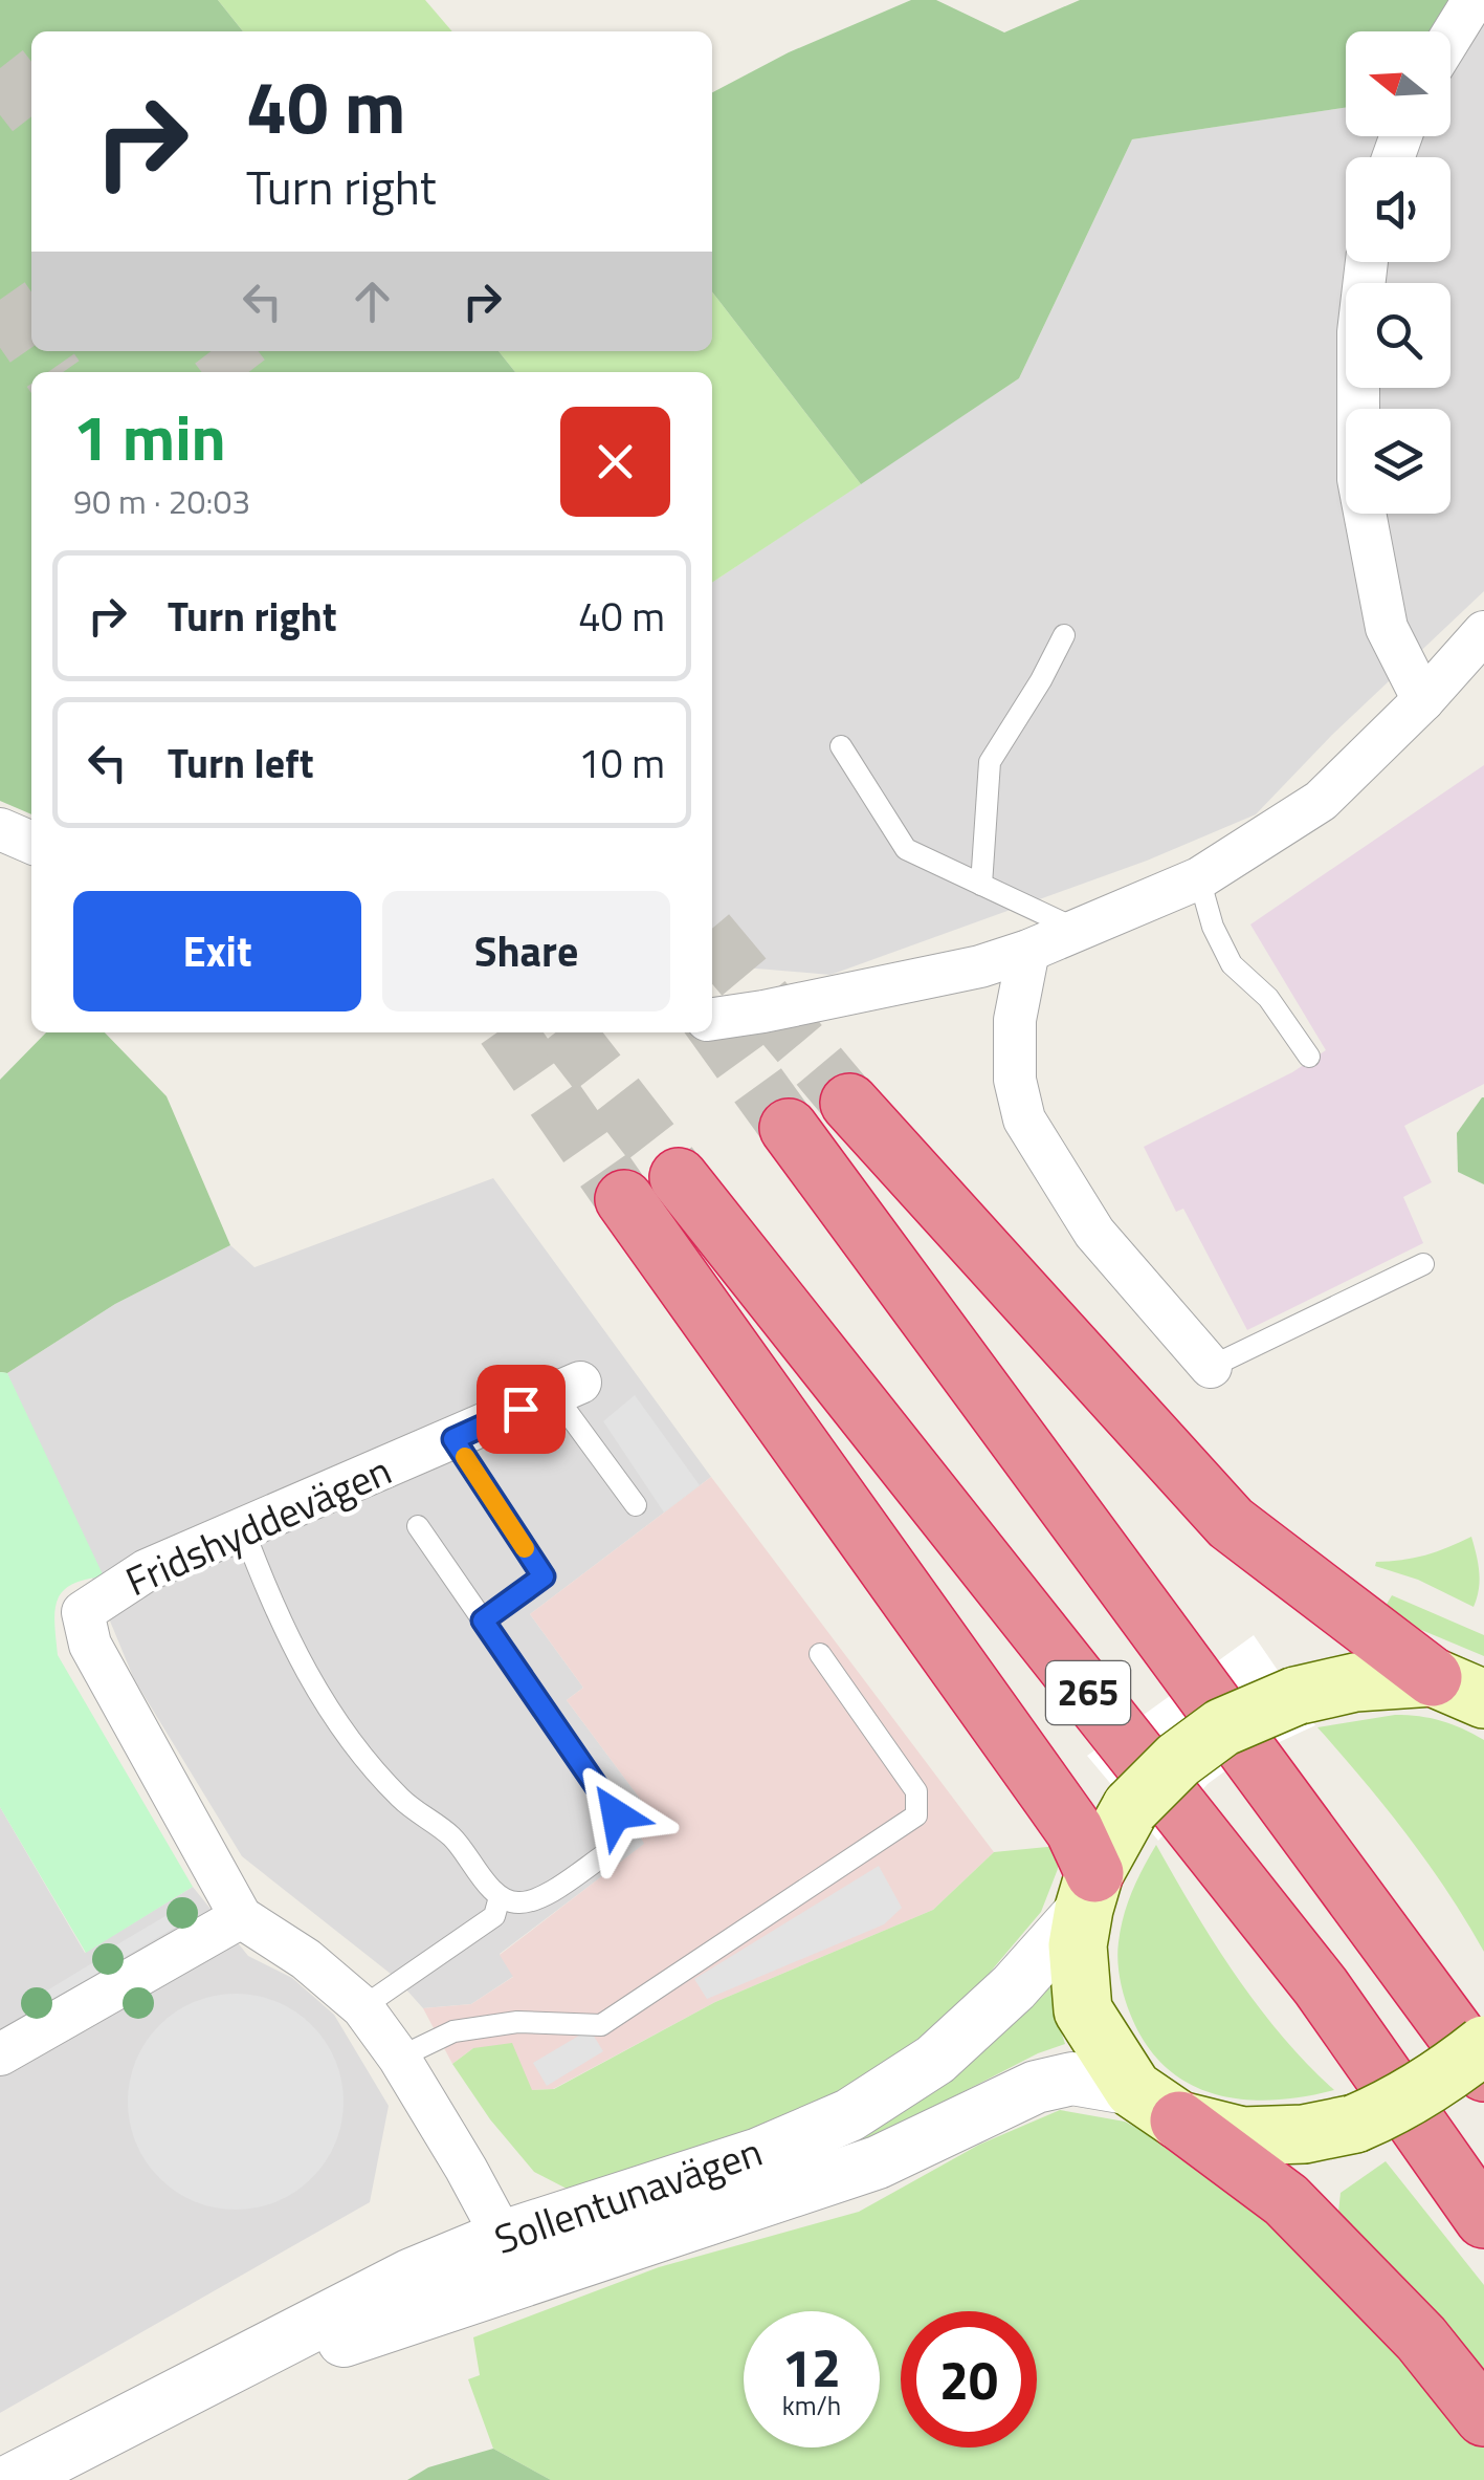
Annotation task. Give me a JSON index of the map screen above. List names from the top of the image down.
{
  "streets": {
    "highway": ["265"],
    "street": ["Fridshyddevägen", "Sollentunavägen"]
  },
  "crossings": [
    ["Fridshyddevägen", "Sollentunavägen"]
  ],
  "north": "left",
  "page": {
    "turn": ["40 m", "Turn right"],
    "heading": ["1 min", "90 m · 20:03"],
    "list": [
      {
        "name": "Turn right",
        "value": "40 m"
      },
      {
        "name": "Turn left",
        "value": "10 m"
      }
    ],
    "buttons": ["Exit", "Share"],
    "speed": "12 km/h",
    "limit": "20"
  }
}
